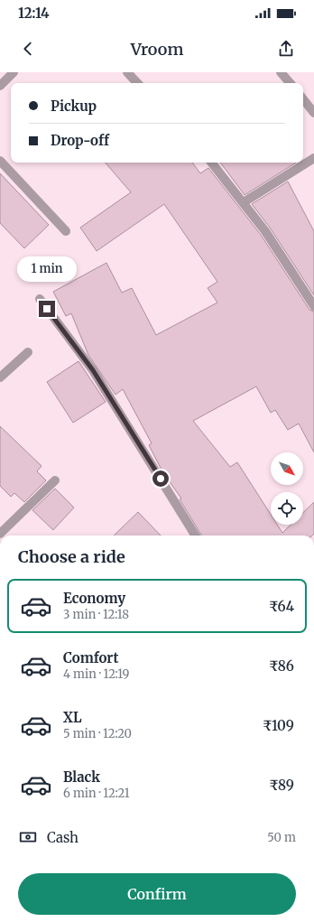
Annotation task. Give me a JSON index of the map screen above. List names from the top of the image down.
{
  "north": "bottom right",
  "page": {
    "status": "12:14",
    "header": "Vroom",
    "banner": ["Pickup", "Drop-off"],
    "bubble": "1 min",
    "heading": "Choose a ride",
    "list": [
      {
        "name": "Economy",
        "note": "3 min · 12:18",
        "value": "₹64"
      },
      {
        "name": "Comfort",
        "note": "4 min · 12:19",
        "value": "₹86"
      },
      {
        "name": "XL",
        "note": "5 min · 12:20",
        "value": "₹109"
      },
      {
        "name": "Black",
        "note": "6 min · 12:21",
        "value": "₹89"
      }
    ],
    "pay": ["Cash", "50 m"],
    "buttons": "Confirm"
  }
}
